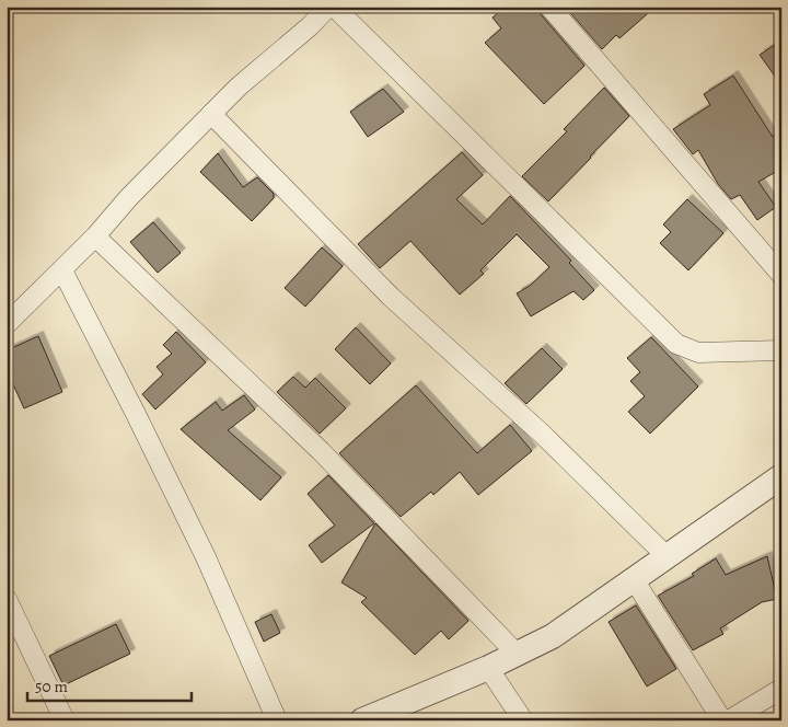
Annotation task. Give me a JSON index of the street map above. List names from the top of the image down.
{
  "scale_bar": "50 m"
}
